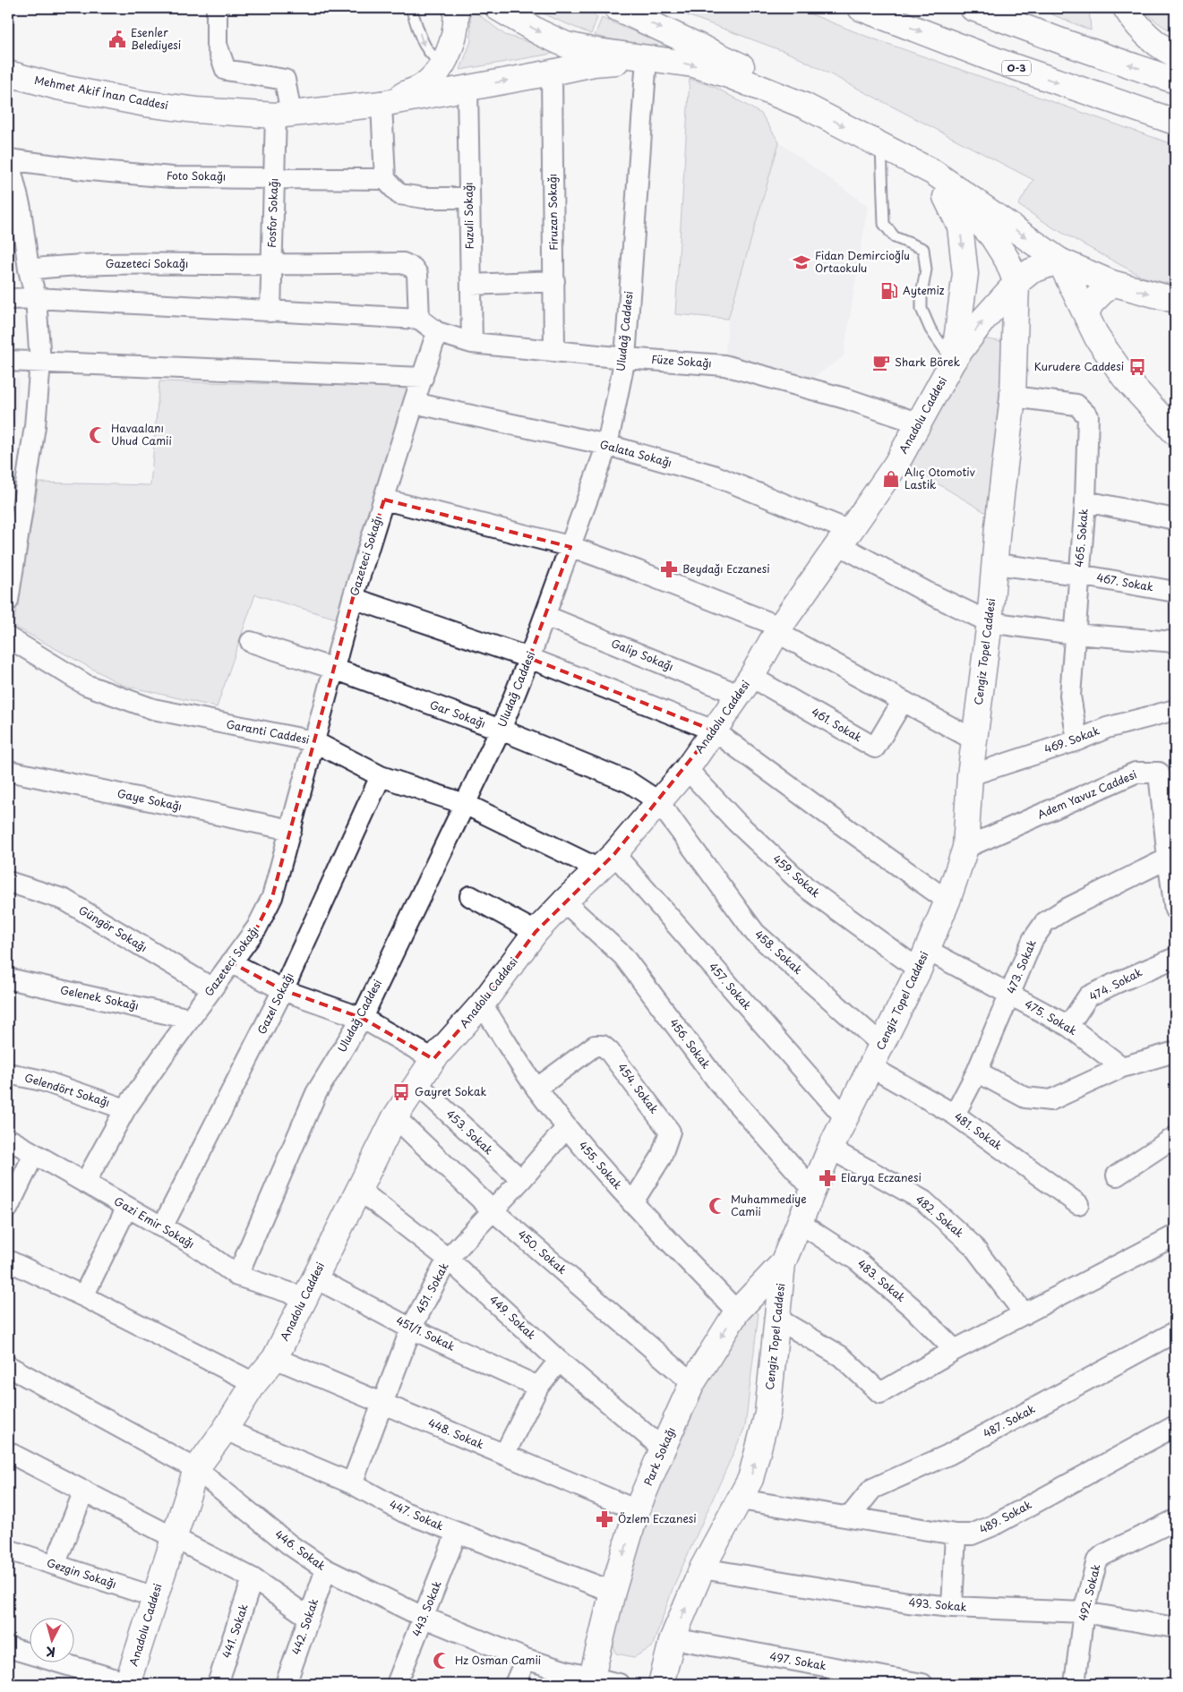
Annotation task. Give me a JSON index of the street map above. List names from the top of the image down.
{
  "streets": {
    "main road": [
      "O-3",
      "Mehmet Akif İnan Caddesi",
      "Anadolu Caddesi",
      "Cengiz Topel Caddesi",
      "Park Sokağı"
    ],
    "street": [
      "Foto Sokağı",
      "Firuzan Sokağı",
      "Fosfor Sokağı",
      "Fuzuli Sokağı",
      "Gazeteci Sokağı",
      "Uludağ Caddesi",
      "Füze Sokağı",
      "Galata Sokağı",
      "465. Sokak",
      "467. Sokak",
      "Galip Sokağı",
      "Gar Sokağı",
      "461. Sokak",
      "Garanti Caddesi",
      "469. Sokak",
      "Adem Yavuz Caddesi",
      "Gaye Sokağı",
      "459. Sokak",
      "Güngör Sokağı",
      "458. Sokak",
      "473. Sokak",
      "474. Sokak",
      "457. Sokak",
      "Gelenek Sokağı",
      "Gazel Sokağı",
      "475. Sokak",
      "456. Sokak",
      "454. Sokak",
      "Gelendört Sokağı",
      "481. Sokak",
      "453. Sokak",
      "455. Sokak",
      "482. Sokak",
      "Gazi Emir Sokağı",
      "450. Sokak",
      "483. Sokak",
      "451. Sokak",
      "449. Sokak",
      "451/1. Sokak",
      "487. Sokak",
      "448. Sokak",
      "447. Sokak",
      "489. Sokak",
      "446. Sokak",
      "Gezgin Sokağı",
      "492. Sokak",
      "493. Sokak",
      "443. Sokak",
      "442. Sokak",
      "441. Sokak",
      "497. Sokak"
    ]
  },
  "crossings": [
    ["Mehmet Akif İnan Caddesi", "Fosfor Sokağı"],
    ["Foto Sokağı", "Fosfor Sokağı"],
    ["Firuzan Sokağı", "Füze Sokağı"],
    ["Fosfor Sokağı", "Gazeteci Sokağı"],
    ["Fuzuli Sokağı", "Füze Sokağı"],
    ["Gazeteci Sokağı", "Füze Sokağı"],
    ["Gazeteci Sokağı", "Galata Sokağı"],
    ["Gazeteci Sokağı", "Gar Sokağı"],
    ["Gazeteci Sokağı", "Garanti Caddesi"],
    ["Gazeteci Sokağı", "Gaye Sokağı"],
    ["Gazeteci Sokağı", "Güngör Sokağı"],
    ["Gazeteci Sokağı", "Gelenek Sokağı"],
    ["Gazeteci Sokağı", "Gelendört Sokağı"],
    ["Gazeteci Sokağı", "Gazi Emir Sokağı"],
    ["Uludağ Caddesi", "Füze Sokağı"],
    ["Uludağ Caddesi", "Galata Sokağı"],
    ["Uludağ Caddesi", "Galip Sokağı"],
    ["Uludağ Caddesi", "Gar Sokağı"],
    ["Uludağ Caddesi", "Garanti Caddesi"],
    ["Uludağ Caddesi", "Gazi Emir Sokağı"],
    ["Füze Sokağı", "Anadolu Caddesi"],
    ["Anadolu Caddesi", "Galata Sokağı"],
    ["Anadolu Caddesi", "Galip Sokağı"],
    ["Anadolu Caddesi", "Gar Sokağı"],
    ["Anadolu Caddesi", "461. Sokak"],
    ["Anadolu Caddesi", "Garanti Caddesi"],
    ["Anadolu Caddesi", "459. Sokak"],
    ["Anadolu Caddesi", "458. Sokak"],
    ["Anadolu Caddesi", "457. Sokak"],
    ["Anadolu Caddesi", "456. Sokak"],
    ["Anadolu Caddesi", "453. Sokak"],
    ["Anadolu Caddesi", "455. Sokak"],
    ["Anadolu Caddesi", "Gazi Emir Sokağı"],
    ["Anadolu Caddesi", "450. Sokak"],
    ["Anadolu Caddesi", "449. Sokak"],
    ["Anadolu Caddesi", "451/1. Sokak"],
    ["Anadolu Caddesi", "448. Sokak"],
    ["Anadolu Caddesi", "447. Sokak"],
    ["Anadolu Caddesi", "446. Sokak"],
    ["Anadolu Caddesi", "Gezgin Sokağı"],
    ["Galata Sokağı", "465. Sokak"],
    ["Galata Sokağı", "Cengiz Topel Caddesi"],
    ["465. Sokak", "467. Sokak"],
    ["465. Sokak", "Cengiz Topel Caddesi"],
    ["465. Sokak", "469. Sokak"],
    ["467. Sokak", "Cengiz Topel Caddesi"],
    ["Cengiz Topel Caddesi", "469. Sokak"],
    ["Cengiz Topel Caddesi", "Adem Yavuz Caddesi"],
    ["Cengiz Topel Caddesi", "459. Sokak"],
    ["Cengiz Topel Caddesi", "458. Sokak"],
    ["Cengiz Topel Caddesi", "457. Sokak"],
    ["Cengiz Topel Caddesi", "475. Sokak"],
    ["Cengiz Topel Caddesi", "456. Sokak"],
    ["Cengiz Topel Caddesi", "481. Sokak"],
    ["Cengiz Topel Caddesi", "482. Sokak"],
    ["Cengiz Topel Caddesi", "483. Sokak"],
    ["Cengiz Topel Caddesi", "Park Sokağı"],
    ["Cengiz Topel Caddesi", "489. Sokak"],
    ["Cengiz Topel Caddesi", "493. Sokak"],
    ["Cengiz Topel Caddesi", "497. Sokak"],
    ["Galip Sokağı", "461. Sokak"],
    ["Gar Sokağı", "458. Sokak"],
    ["Garanti Caddesi", "457. Sokak"],
    ["Garanti Caddesi", "Gazel Sokağı"],
    ["Adem Yavuz Caddesi", "473. Sokak"],
    ["459. Sokak", "475. Sokak"],
    ["473. Sokak", "475. Sokak"],
    ["473. Sokak", "481. Sokak"],
    ["474. Sokak", "475. Sokak"],
    ["Gazel Sokağı", "Gazi Emir Sokağı"],
    ["454. Sokak", "455. Sokak"],
    ["453. Sokak", "451. Sokak"],
    ["455. Sokak", "451. Sokak"],
    ["455. Sokak", "Park Sokağı"],
    ["Gazi Emir Sokağı", "451/1. Sokak"],
    ["450. Sokak", "451. Sokak"],
    ["450. Sokak", "Park Sokağı"],
    ["451. Sokak", "449. Sokak"],
    ["451. Sokak", "451/1. Sokak"],
    ["451. Sokak", "448. Sokak"],
    ["451. Sokak", "447. Sokak"],
    ["449. Sokak", "Park Sokağı"],
    ["487. Sokak", "489. Sokak"],
    ["448. Sokak", "Park Sokağı"],
    ["Park Sokağı", "447. Sokak"],
    ["Park Sokağı", "446. Sokak"],
    ["447. Sokak", "443. Sokak"],
    ["446. Sokak", "443. Sokak"],
    ["446. Sokak", "442. Sokak"],
    ["492. Sokak", "493. Sokak"]
  ],
  "one_way": ["Park Sokağı"],
  "places": {
    "public building": ["Esenler Belediyesi"],
    "school or university": ["Fidan Demircioğlu Ortaokulu"],
    "fuel station": ["Aytemiz"],
    "cafe": ["Shark Börek"],
    "bus stop": ["Kurudere Caddesi", "Gayret Sokak"],
    "mosque": ["Havaalanı Uhud Camii", "Muhammediye Camii", "Hz Osman Camii"],
    "shop": ["Alıç Otomotiv Lastik"],
    "pharmacy": ["Beydağı Eczanesi", "Elarya Eczanesi", "Özlem Eczanesi"]
  },
  "north": "bottom"
}
